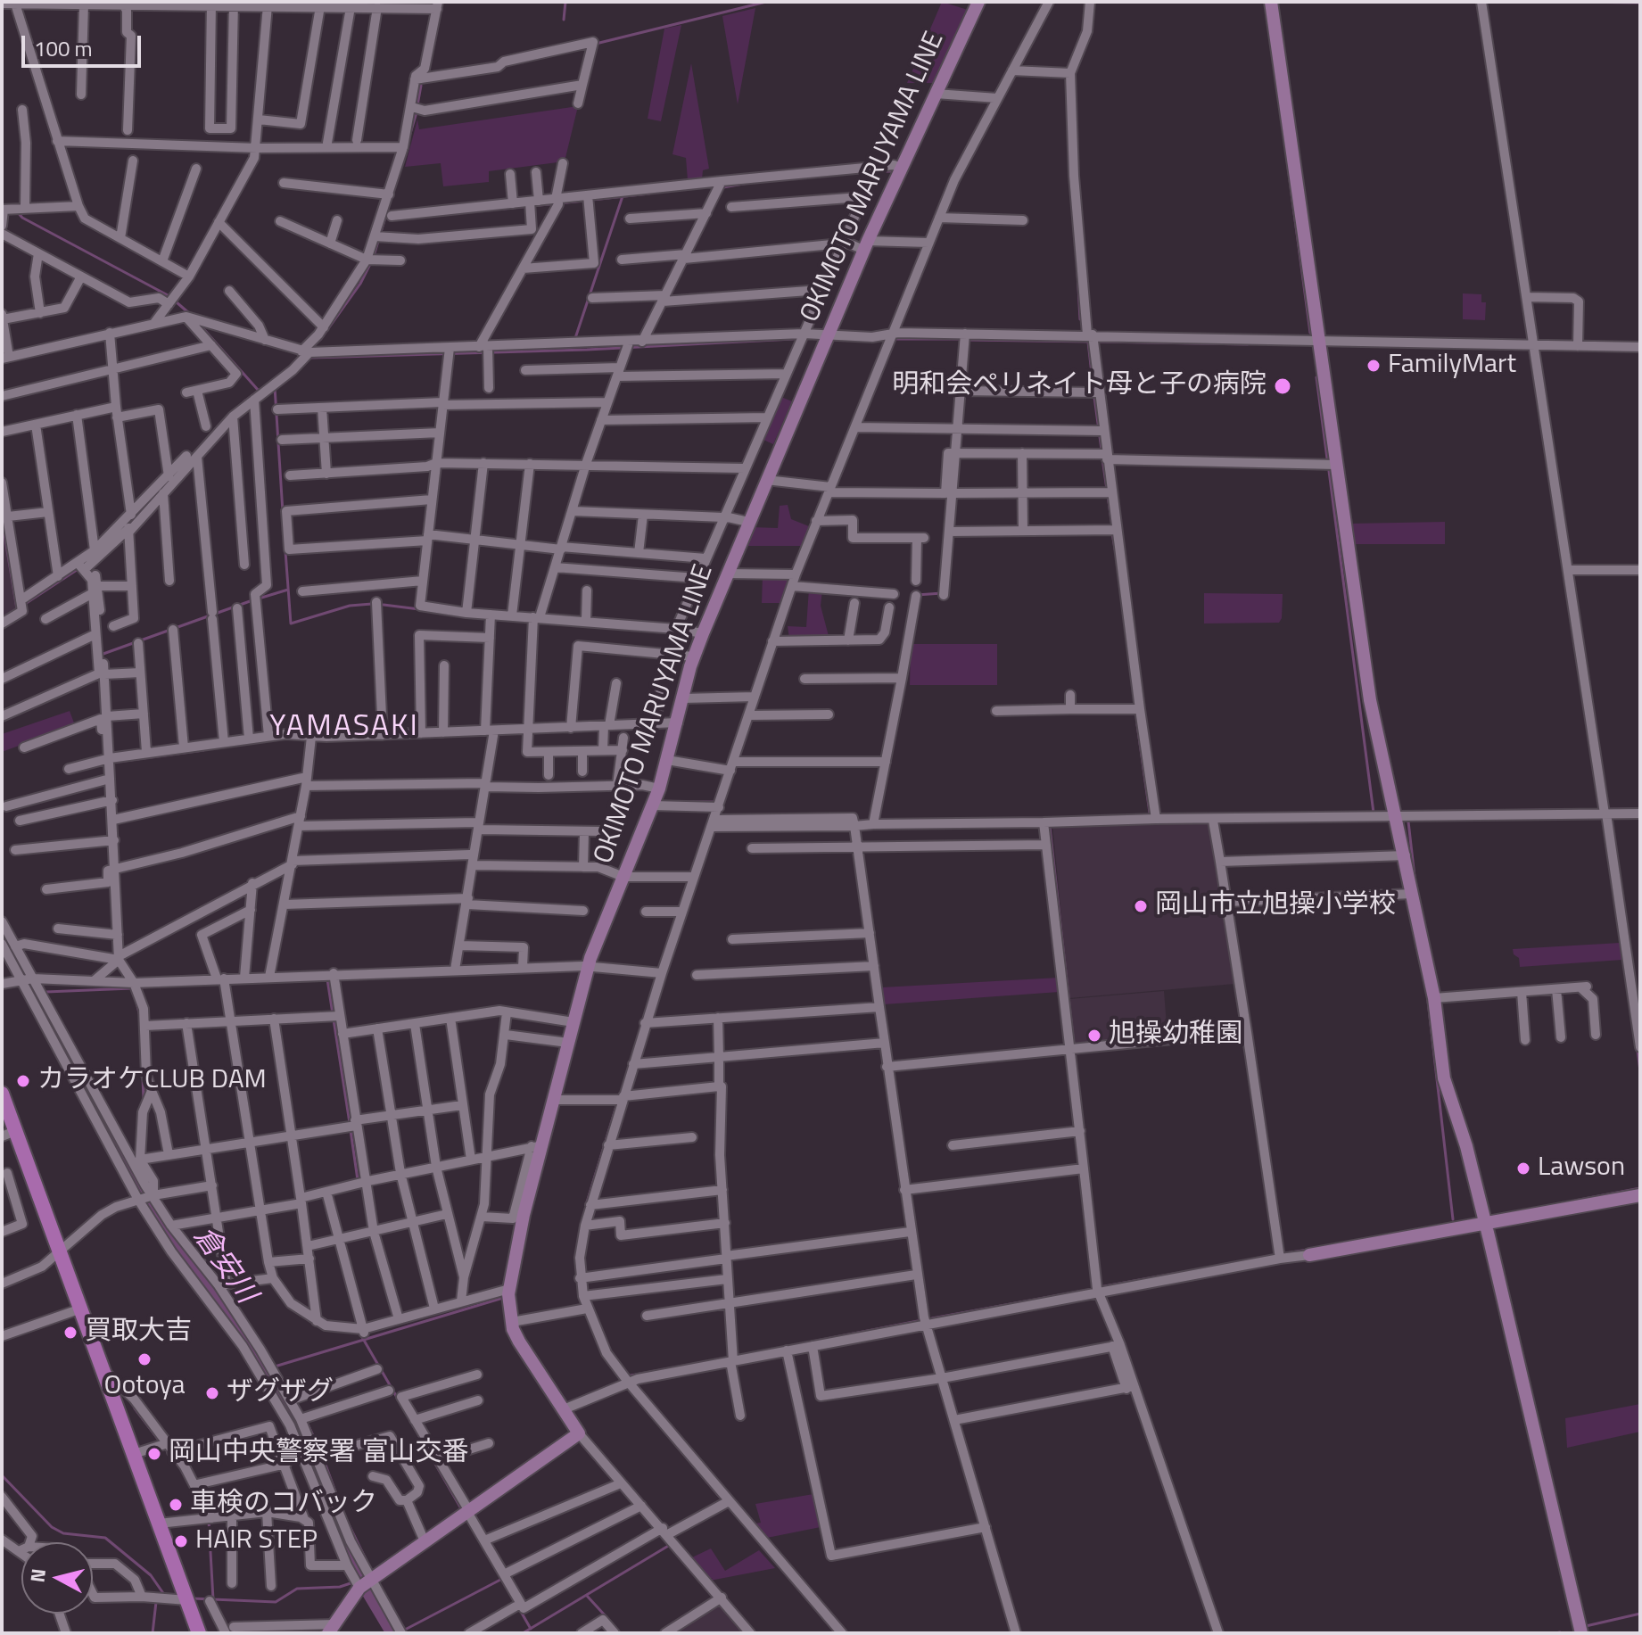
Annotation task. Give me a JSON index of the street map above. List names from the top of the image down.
{
  "streets": {
    "street": ["OKIMOTO MARUYAMA LINE"]
  },
  "districts": ["YAMASAKI"],
  "water": ["倉安川"],
  "places": [
    "FamilyMart",
    "明和会ペリネイト母と子の病院",
    "岡山市立旭操小学校",
    "旭操幼稚園",
    "カラオケCLUB DAM",
    "Lawson",
    "買取大吉",
    "Ootoya",
    "ザグザグ",
    "岡山中央警察署 富山交番",
    "車検のコバック",
    "HAIR STEP"
  ],
  "scale_bar": "100 m",
  "north": "left"
}
